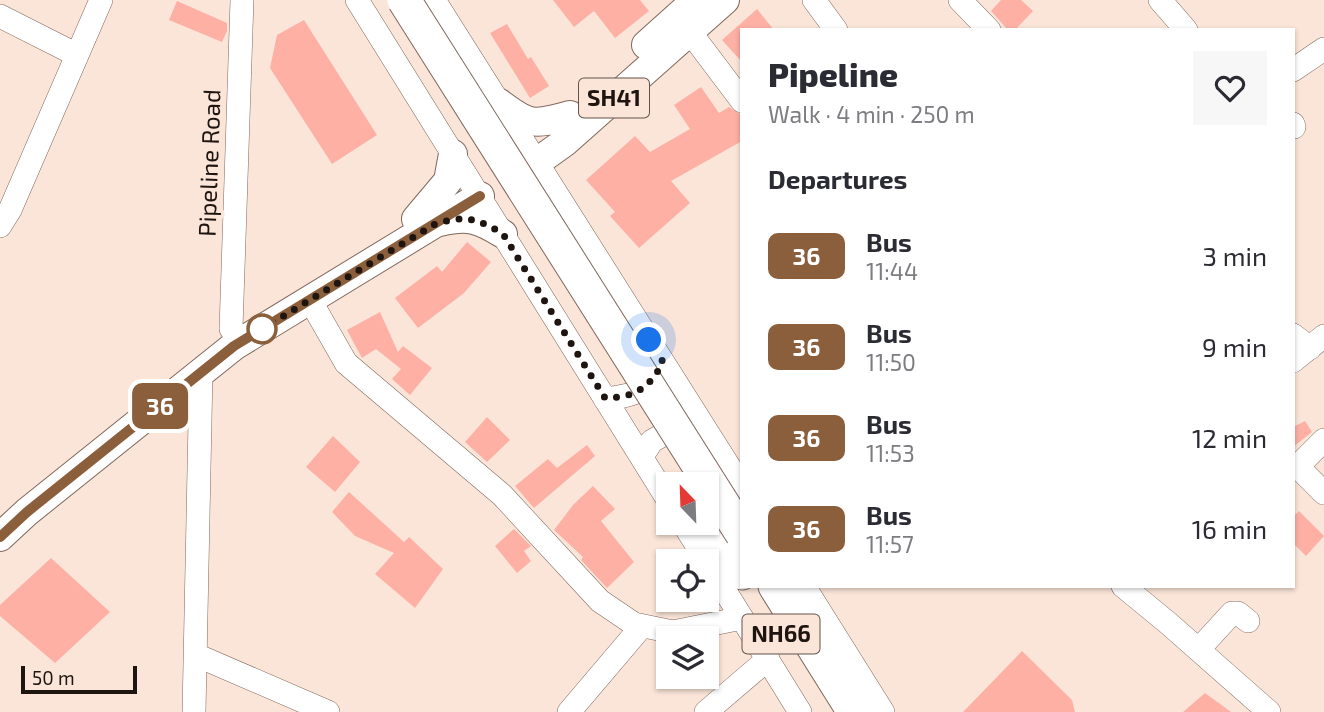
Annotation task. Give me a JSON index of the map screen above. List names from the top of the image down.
{
  "streets": {
    "highway": ["NH66"],
    "main road": ["SH41"],
    "street": ["Pipeline Road"]
  },
  "lines": ["bus line 36"],
  "scale_bar": "50 m",
  "north": "top left",
  "page": {
    "on_map": "36",
    "heading": [
      ["Pipeline", "Walk · 4 min · 250 m"],
      "Departures"
    ],
    "list": [
      {
        "mark": "36",
        "name": "Bus",
        "note": "11:44",
        "value": "3 min"
      },
      {
        "mark": "36",
        "name": "Bus",
        "note": "11:50",
        "value": "9 min"
      },
      {
        "mark": "36",
        "name": "Bus",
        "note": "11:53",
        "value": "12 min"
      },
      {
        "mark": "36",
        "name": "Bus",
        "note": "11:57",
        "value": "16 min"
      }
    ],
    "scale": "50 m"
  }
}
